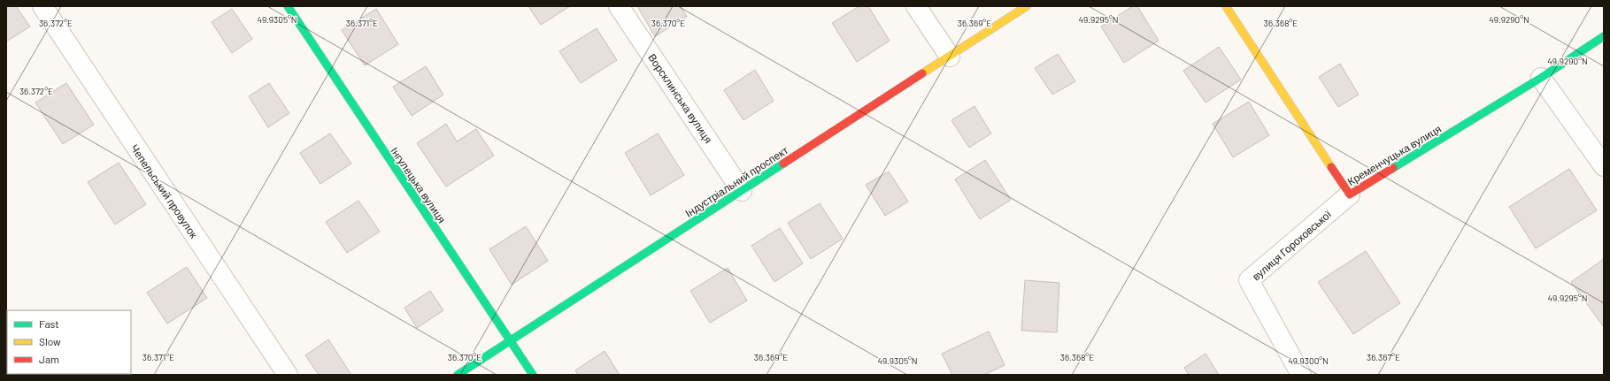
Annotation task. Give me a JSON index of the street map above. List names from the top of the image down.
{
  "streets": {
    "street": [
      "Ворсклинська вулиця",
      "Кременчуцька вулиця",
      "Індустріальний проспект",
      "Інгулецька вулиця",
      "Чепельський провулок",
      "вулиця Гороховської"
    ]
  },
  "crossings": [
    ["Ворсклинська вулиця", "Індустріальний проспект"],
    ["Кременчуцька вулиця", "вулиця Гороховської"],
    ["Індустріальний проспект", "Інгулецька вулиця"]
  ],
  "legend": ["Fast", "Slow", "Jam"],
  "coordinates": [
    "49.9305°N",
    "49.9295°N",
    "49.9290°N",
    "36.372°E",
    "36.371°E",
    "36.370°E",
    "36.369°E",
    "36.368°E",
    "36.367°E",
    "49.9300°N"
  ]
}
